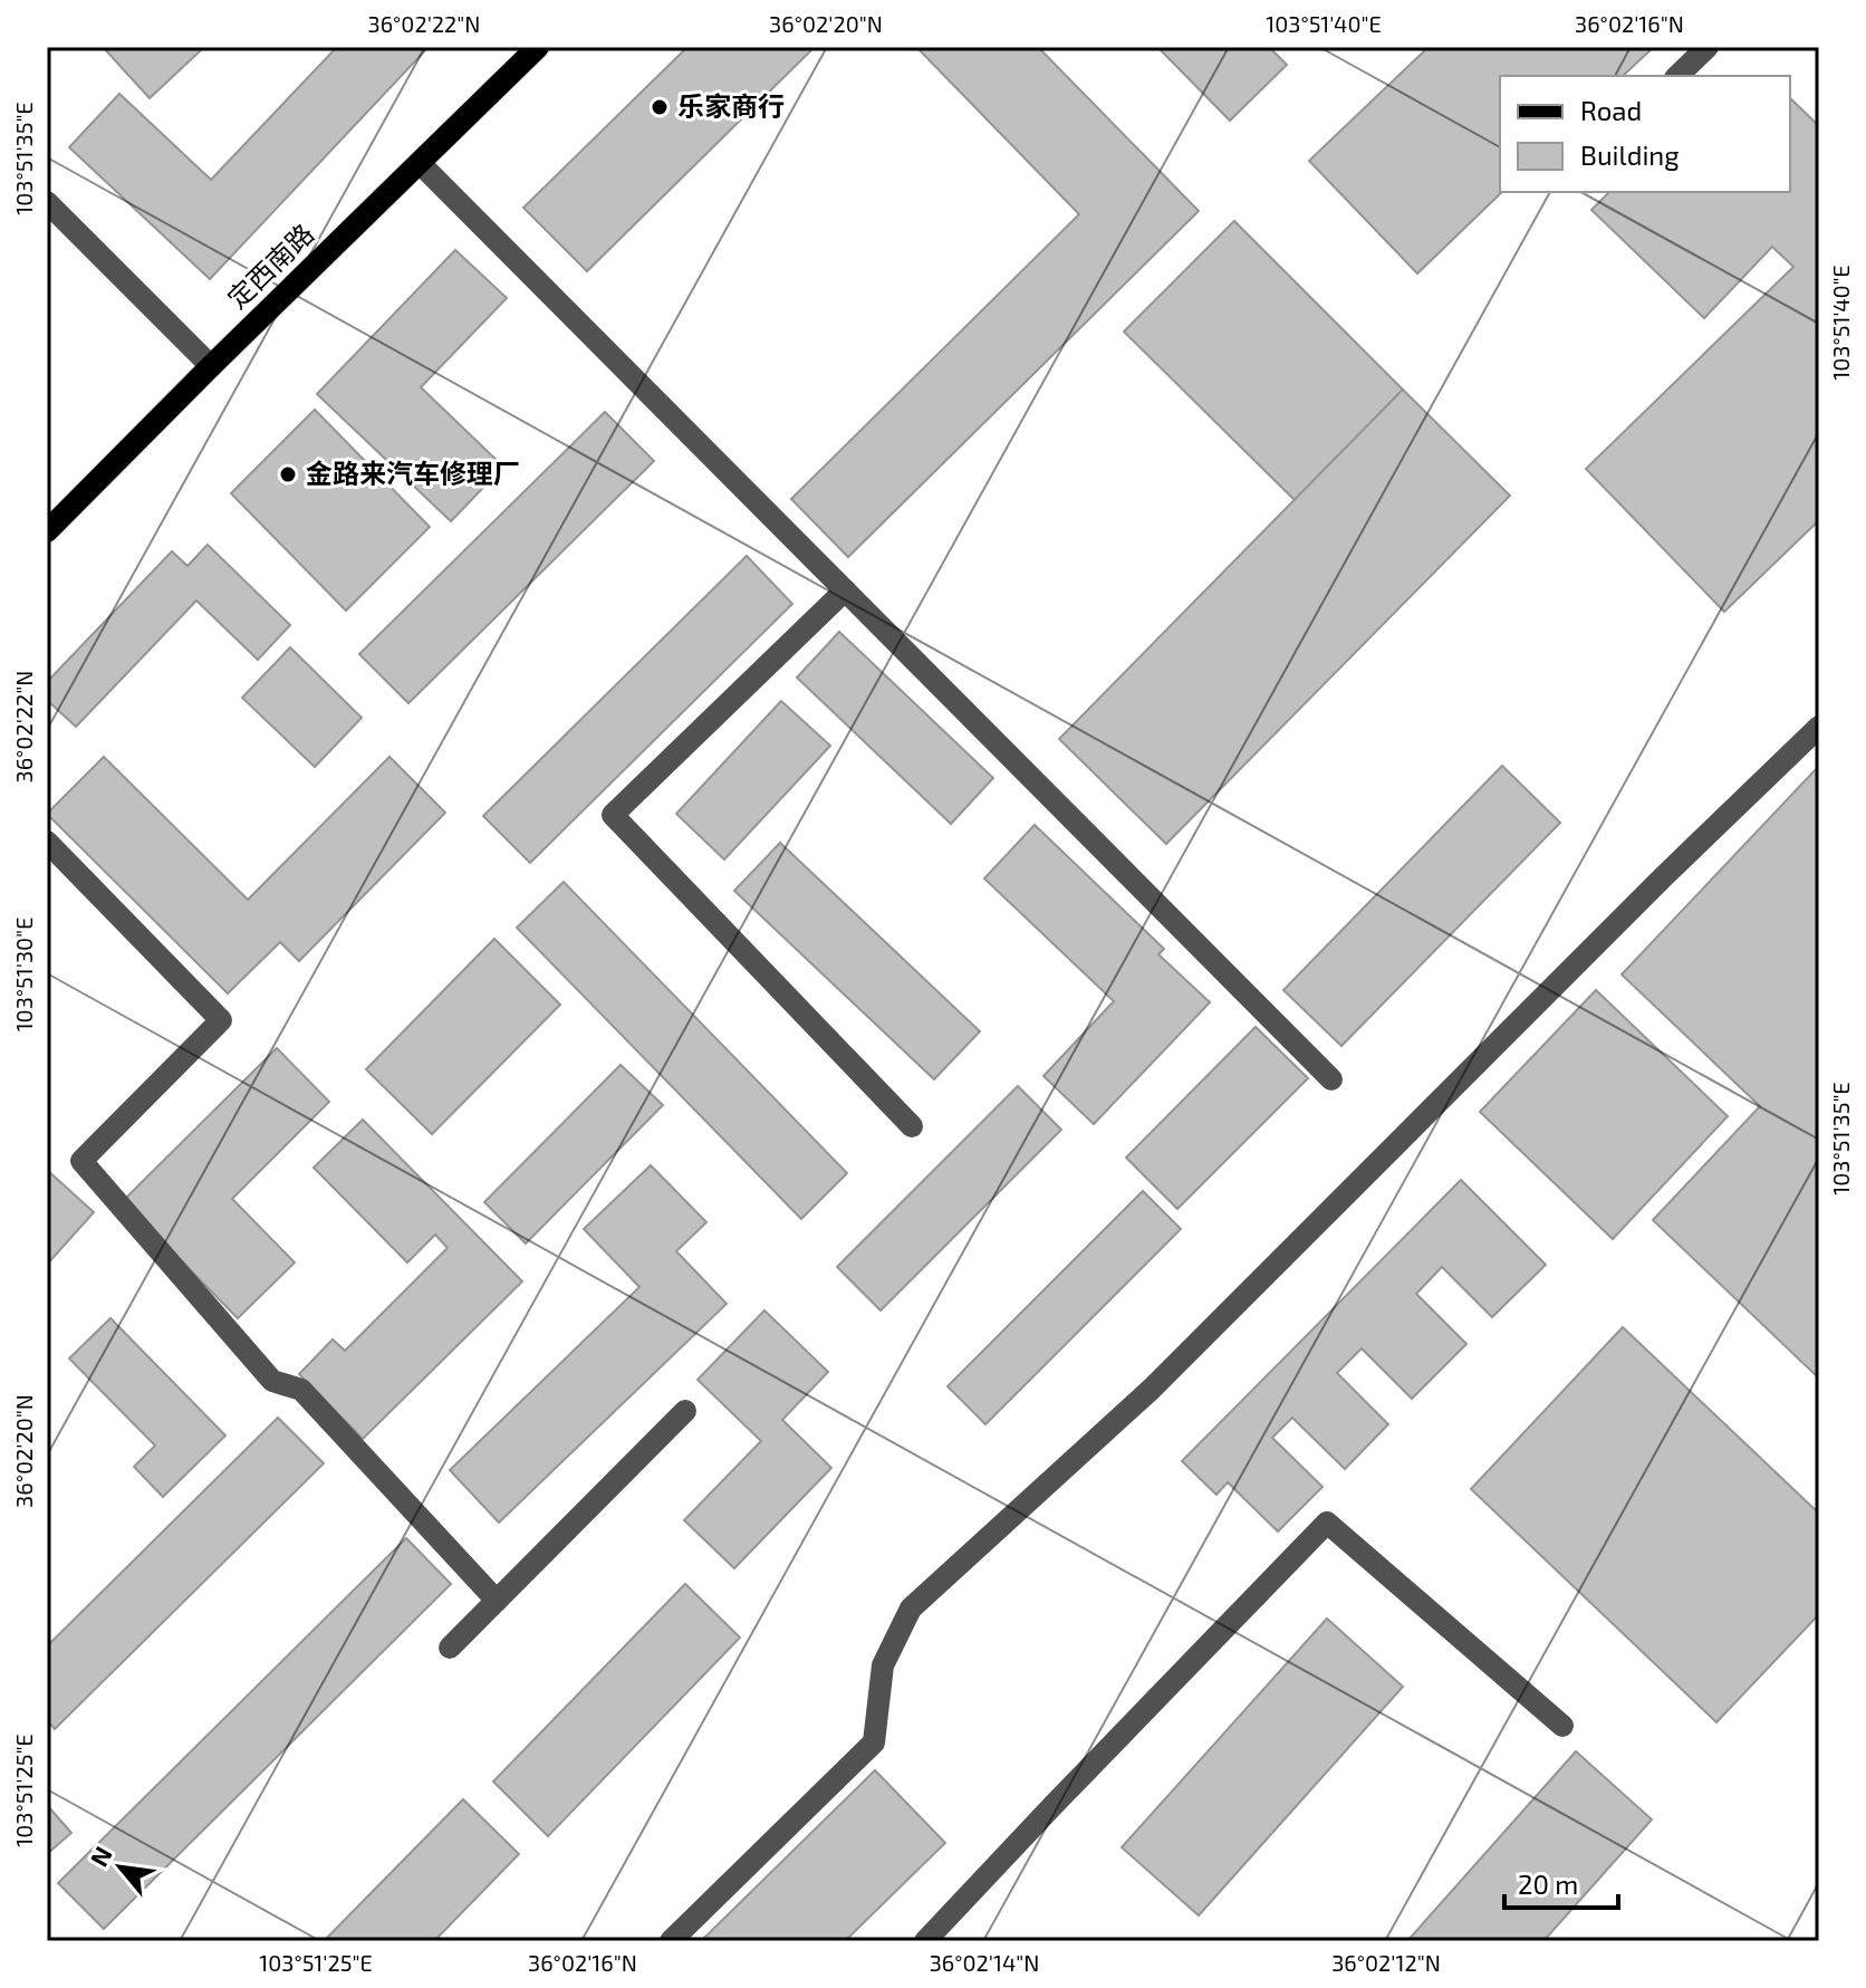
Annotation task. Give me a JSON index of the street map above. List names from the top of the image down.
{
  "streets": {
    "main road": ["定西南路"]
  },
  "places": ["乐家商行", "金路来汽车修理厂"],
  "legend": ["Road", "Building"],
  "scale_bar": "20 m",
  "north": "top left",
  "coordinates": [
    "36°02'22\"N",
    "36°02'20\"N",
    "103°51'40\"E",
    "36°02'16\"N",
    "103°51'35\"E",
    "103°51'30\"E",
    "103°51'25\"E",
    "36°02'14\"N",
    "36°02'12\"N"
  ]
}
